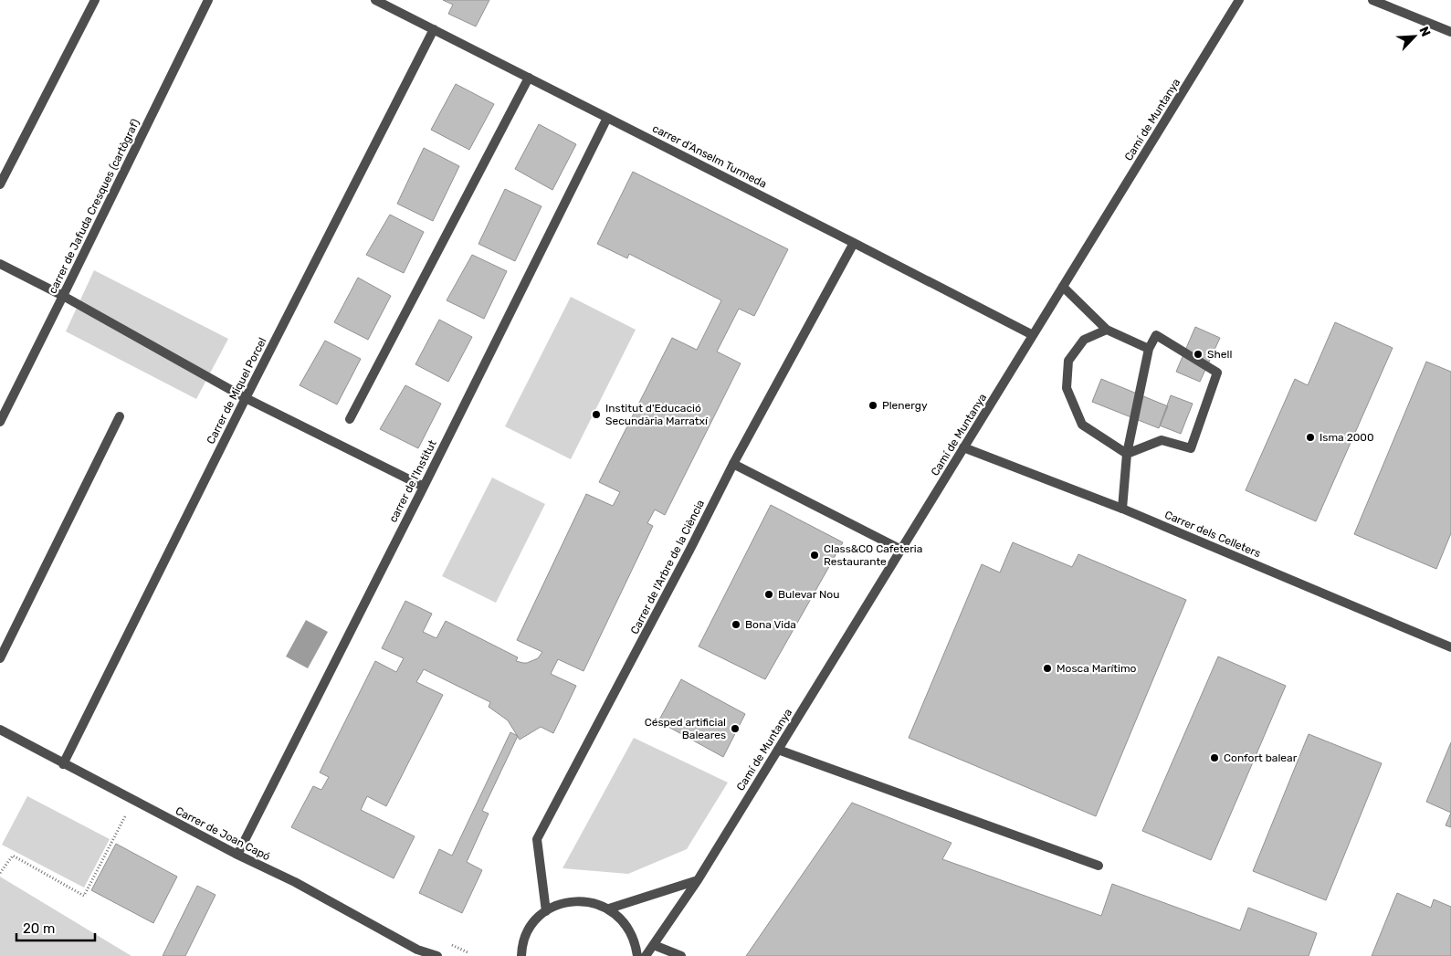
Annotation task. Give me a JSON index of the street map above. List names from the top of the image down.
{
  "streets": {
    "street": [
      "Camí de Muntanya",
      "carrer d'Anselm Turmeda",
      "carrer de Jafuda Cresques (cartògraf)",
      "Carrer de Miquel Porcel",
      "carrer de l'Institut",
      "Carrer dels Celleters",
      "Carrer de l'Arbre de la Ciència",
      "Carrer de Joan Capó"
    ]
  },
  "crossings": [
    ["Camí de Muntanya", "carrer d'Anselm Turmeda"],
    ["Camí de Muntanya", "Carrer dels Celleters"],
    ["carrer d'Anselm Turmeda", "Carrer de Miquel Porcel"],
    ["carrer d'Anselm Turmeda", "carrer de l'Institut"],
    ["carrer d'Anselm Turmeda", "Carrer de l'Arbre de la Ciència"],
    ["Carrer de Miquel Porcel", "Carrer de Joan Capó"],
    ["carrer de l'Institut", "Carrer de Joan Capó"]
  ],
  "places": [
    "Shell",
    "Plenergy",
    "Institut d'Educació Secundària Marratxí",
    "Isma 2000",
    "Class&CO Cafeteria Restaurante",
    "Bulevar Nou",
    "Bona Vida",
    "Mosca Marítimo",
    "Césped artificial Baleares",
    "Confort balear"
  ],
  "scale_bar": "20 m",
  "north": "top right"
}
